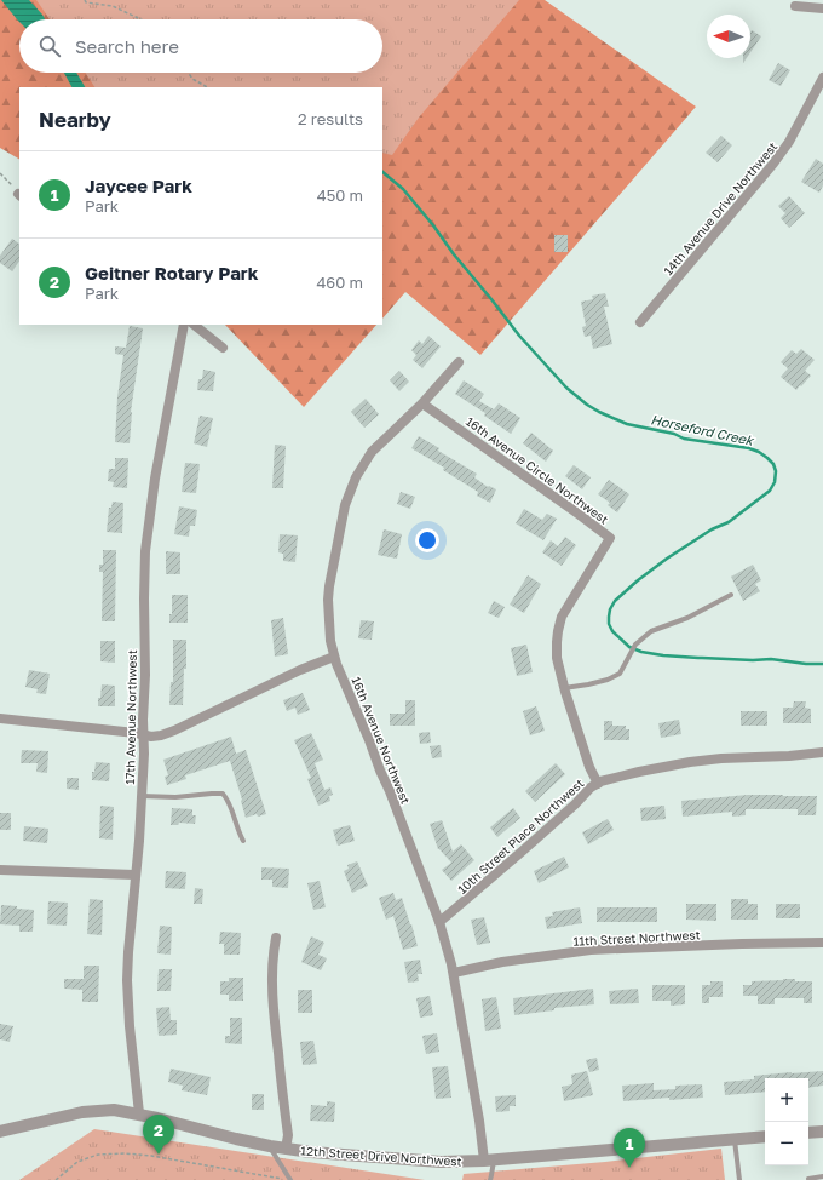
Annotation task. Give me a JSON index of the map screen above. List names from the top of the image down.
{
  "streets": {
    "street": [
      "14th Avenue Drive Northwest",
      "16th Avenue Circle Northwest",
      "17th Avenue Northwest",
      "16th Avenue Northwest",
      "10th Street Place Northwest",
      "11th Street Northwest",
      "12th Street Drive Northwest"
    ]
  },
  "crossings": [
    ["16th Avenue Circle Northwest", "16th Avenue Northwest"],
    ["16th Avenue Circle Northwest", "10th Street Place Northwest"],
    ["17th Avenue Northwest", "12th Street Drive Northwest"],
    ["16th Avenue Northwest", "10th Street Place Northwest"],
    ["16th Avenue Northwest", "11th Street Northwest"],
    ["16th Avenue Northwest", "12th Street Drive Northwest"]
  ],
  "water": ["Horseford Creek"],
  "north": "left",
  "page": {
    "search": "Search here",
    "heading": ["Nearby", "2 results"],
    "list": [
      {
        "mark": "1",
        "name": "Jaycee Park",
        "note": "Park",
        "value": "450 m"
      },
      {
        "mark": "2",
        "name": "Geitner Rotary Park",
        "note": "Park",
        "value": "460 m"
      }
    ],
    "map_buttons": ["+", "−"],
    "pins": ["2", "1"]
  }
}
